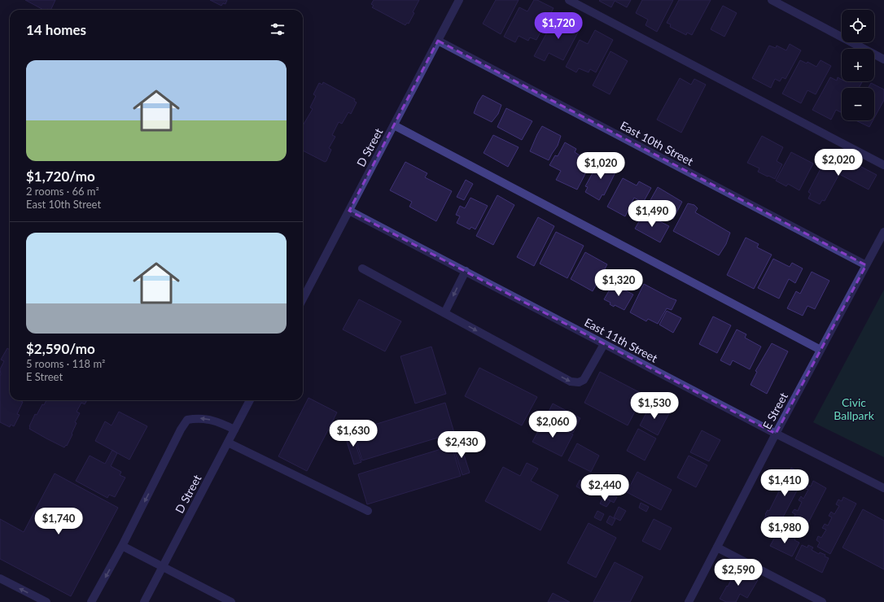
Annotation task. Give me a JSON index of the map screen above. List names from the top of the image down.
{
  "streets": {
    "street": [
      "East 10th Street",
      "D Street",
      "East 11th Street",
      "E Street"
    ]
  },
  "crossings": [
    ["East 10th Street", "D Street"],
    ["East 10th Street", "E Street"],
    ["D Street", "East 11th Street"],
    ["East 11th Street", "E Street"]
  ],
  "parks": ["Civic Ballpark"],
  "page": {
    "map_buttons": ["+", "−"],
    "heading": "14 homes",
    "price": [
      "$1,720",
      "$2,020",
      "$1,020",
      "$1,490",
      "$1,320",
      "$1,530",
      "$2,060",
      "$1,630",
      "$2,430",
      "$1,410",
      "$2,440",
      "$1,740",
      "$1,980",
      "$2,590"
    ],
    "list": [
      {
        "name": "$1,720/mo",
        "note": "2 rooms · 66 m² · East 10th Street"
      },
      {
        "name": "$2,590/mo",
        "note": "5 rooms · 118 m² · E Street"
      }
    ]
  }
}
